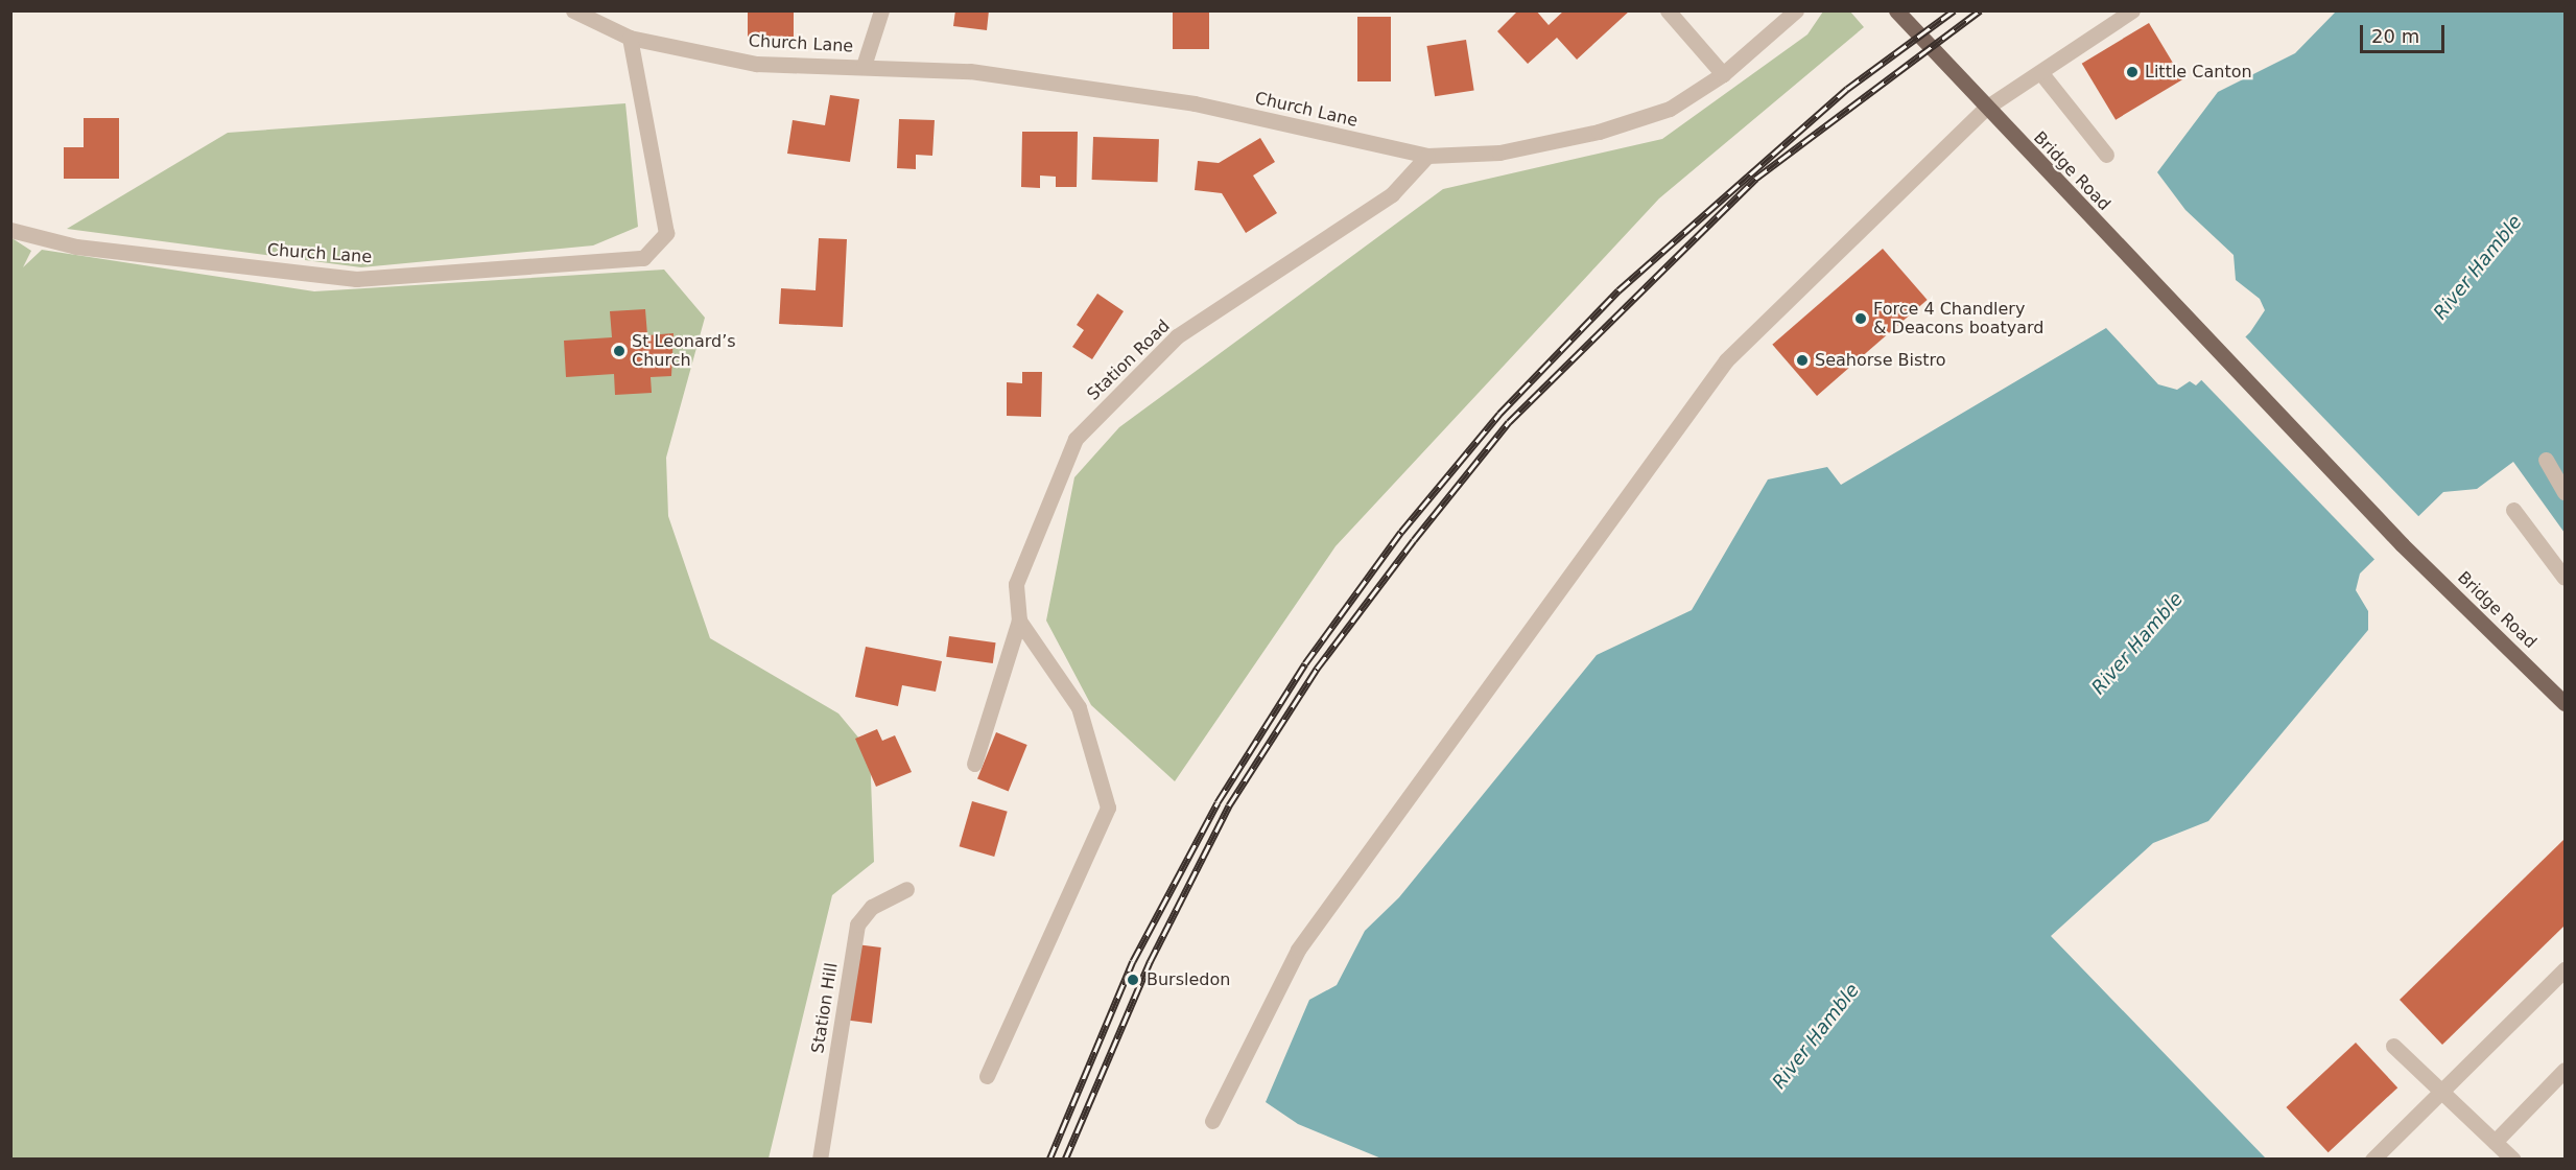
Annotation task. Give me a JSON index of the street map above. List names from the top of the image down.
{
  "streets": {
    "main road": ["Bridge Road"],
    "street": ["Church Lane", "Station Road", "Station Hill"]
  },
  "crossings": [
    ["Church Lane", "Station Road"]
  ],
  "water": ["River Hamble"],
  "places": [
    "Little Canton",
    "Force 4 Chandlery & Deacons boatyard",
    "St Leonard’s Church",
    "Seahorse Bistro",
    "Bursledon"
  ],
  "scale_bar": "20 m"
}
